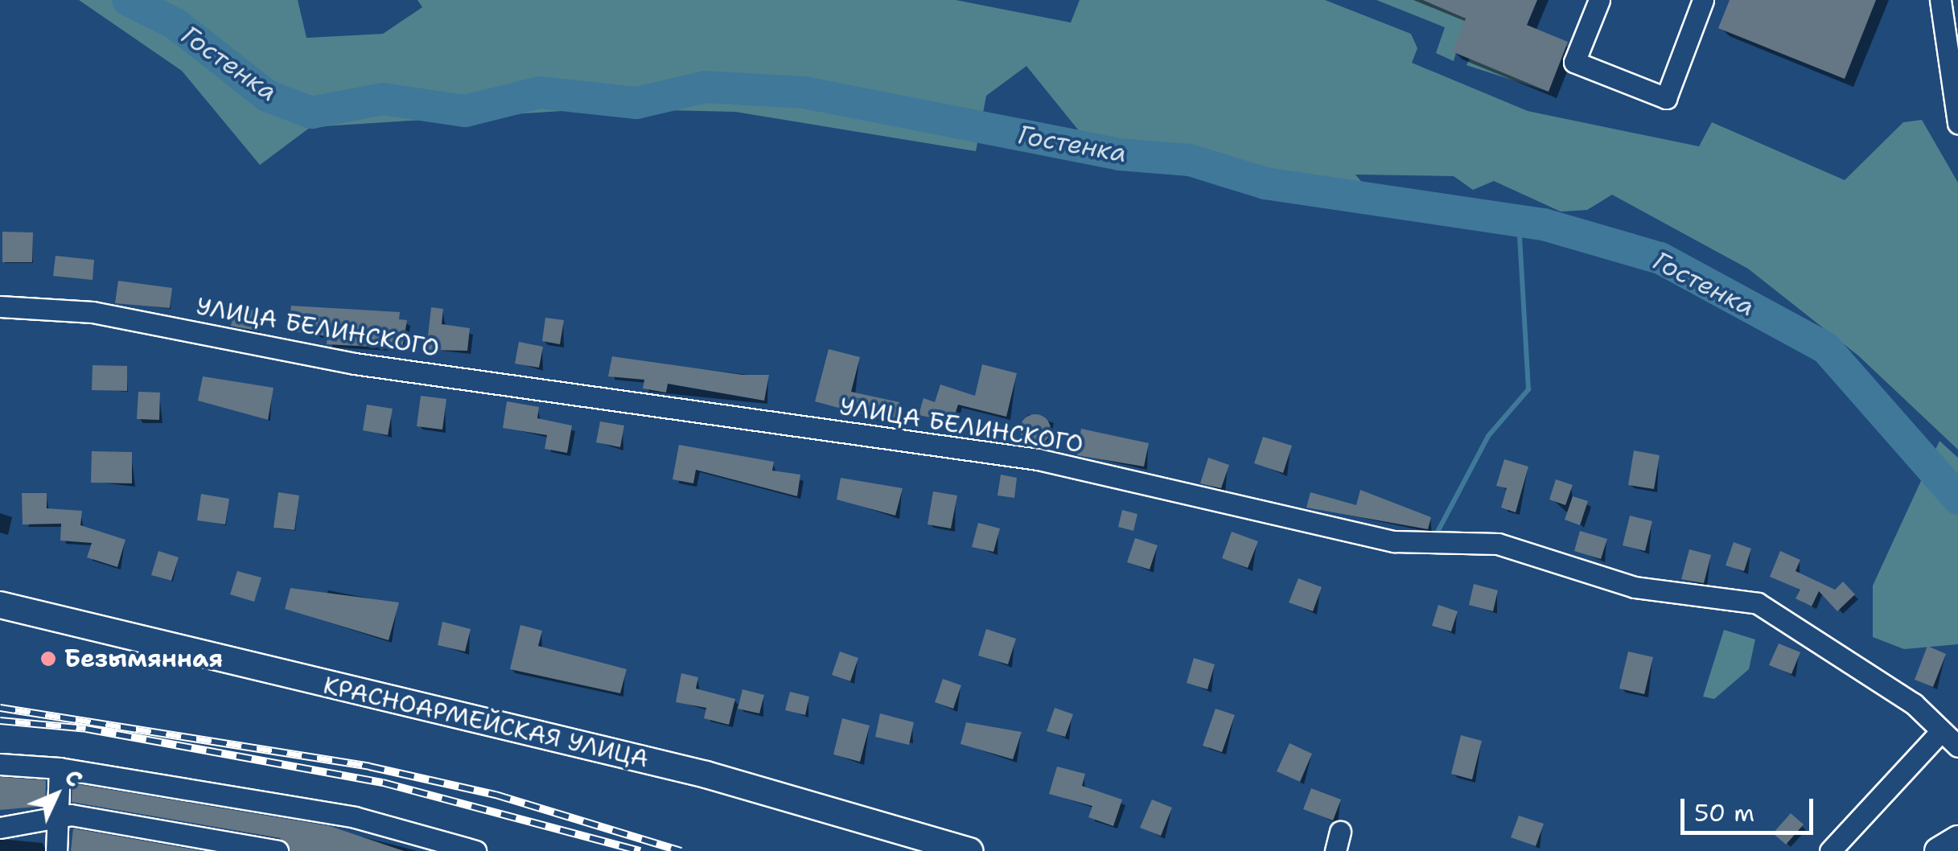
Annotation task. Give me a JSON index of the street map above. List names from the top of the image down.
{
  "streets": {
    "main road": ["КРАСНОАРМЕЙСКАЯ УЛИЦА"],
    "street": ["УЛИЦА БЕЛИНСКОГО"]
  },
  "water": ["Гостенка"],
  "places": ["Безымянная"],
  "scale_bar": "50 m",
  "north": "top right"
}
